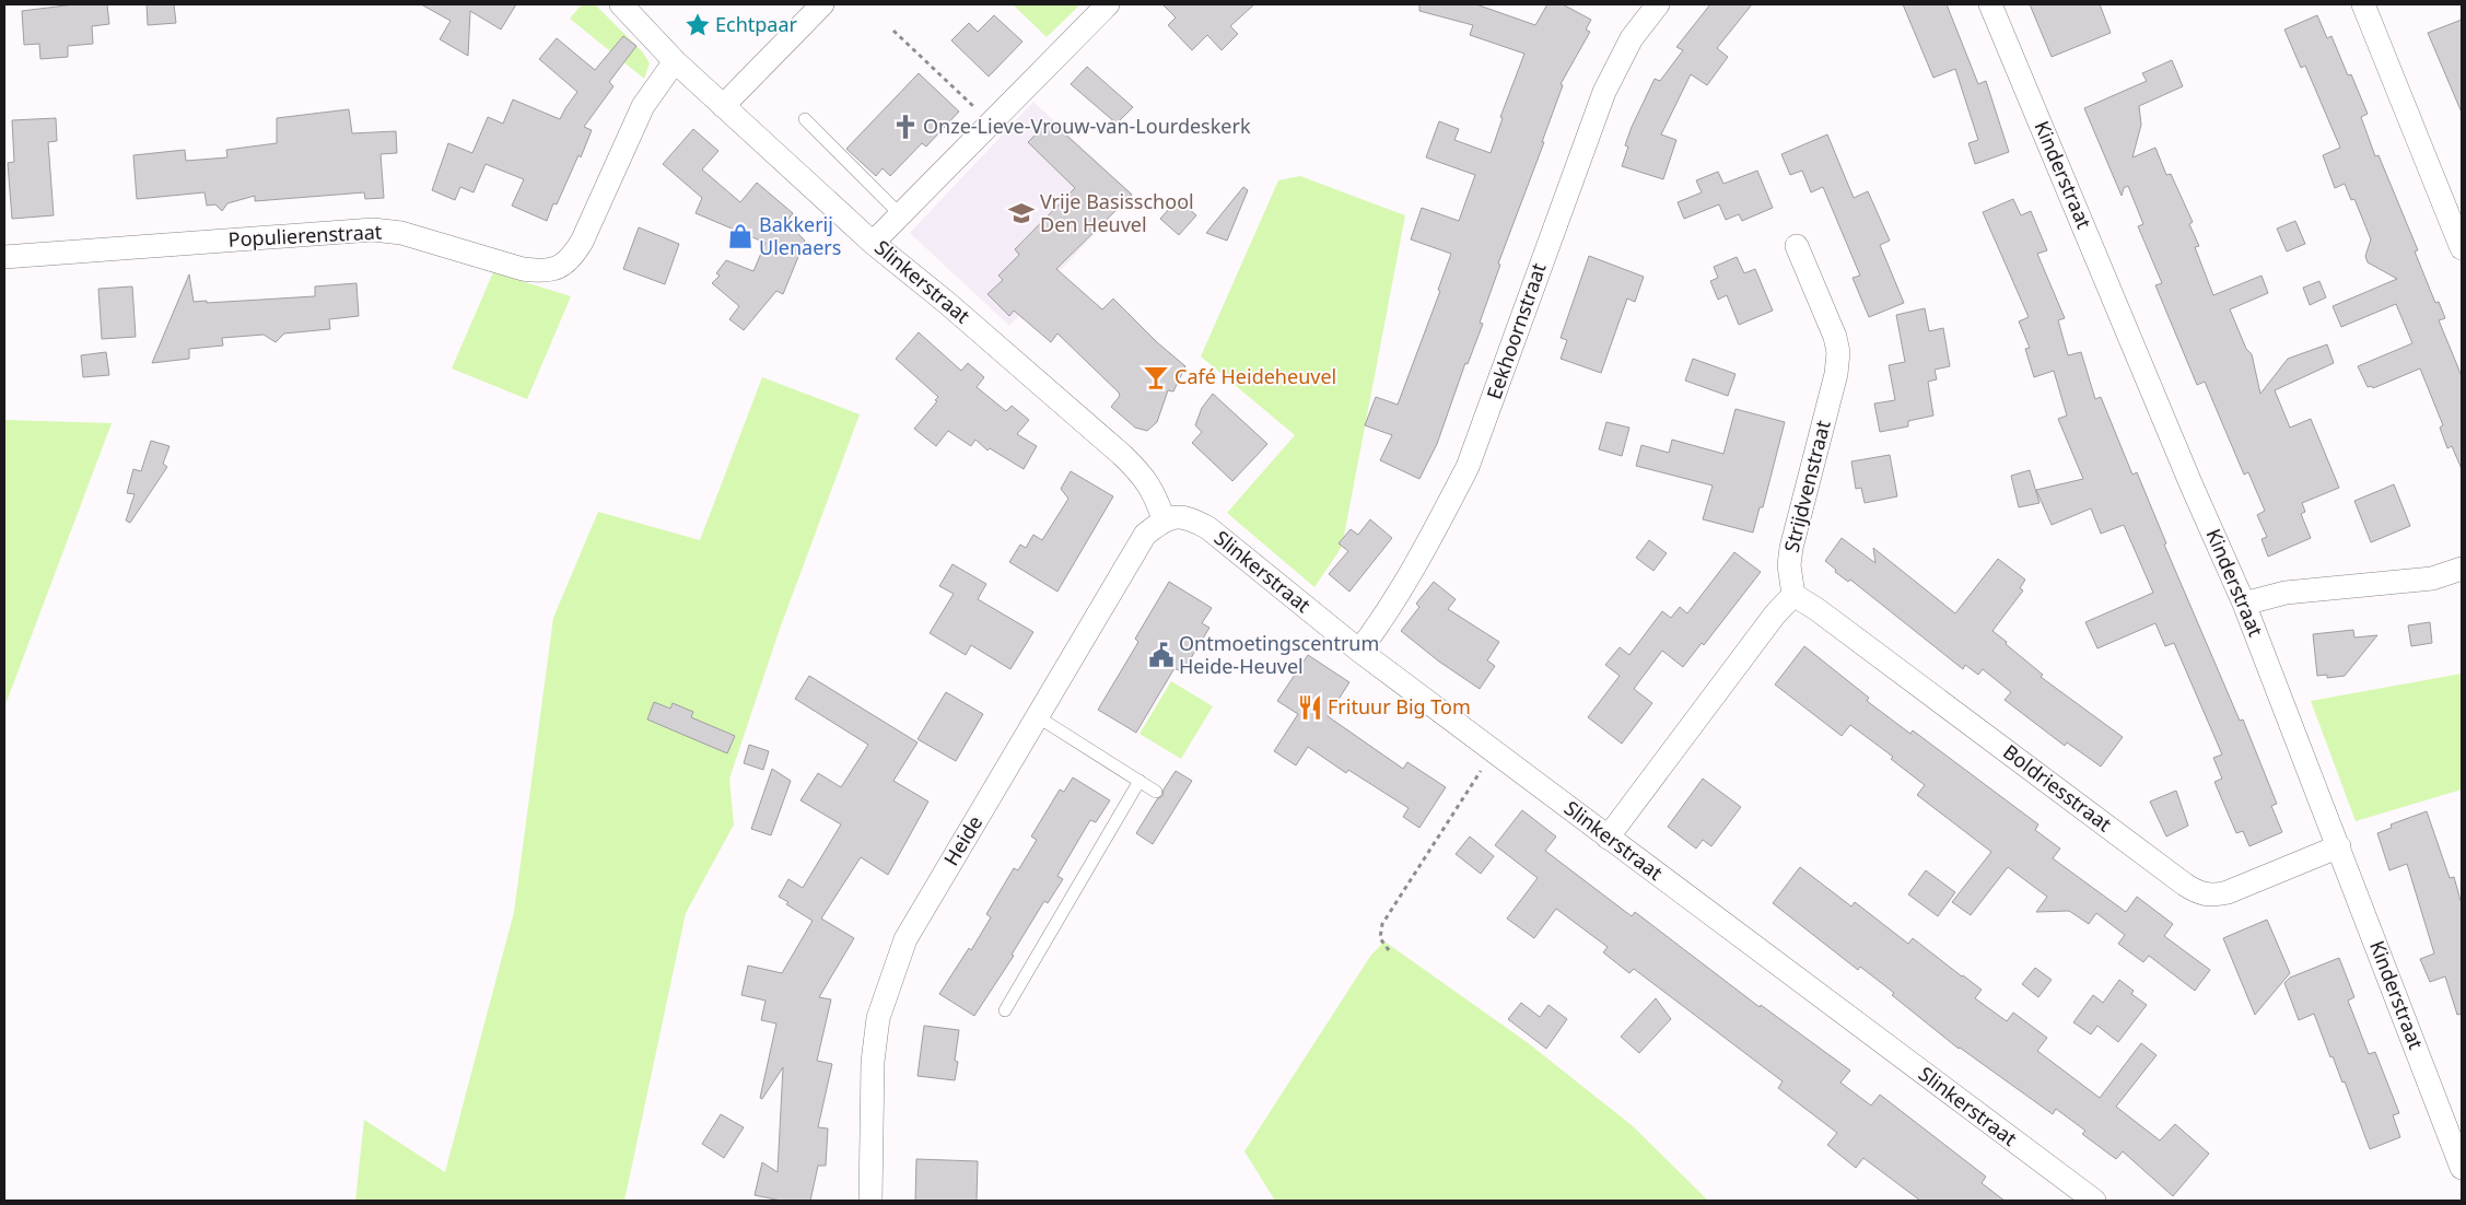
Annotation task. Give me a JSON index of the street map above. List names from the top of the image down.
{
  "streets": {
    "street": [
      "Kinderstraat",
      "Populierenstraat",
      "Slinkerstraat",
      "Eekhoornstraat",
      "Strijdvenstraat",
      "Boldriesstraat",
      "Heide"
    ]
  },
  "crossings": [
    ["Kinderstraat", "Boldriesstraat"],
    ["Populierenstraat", "Slinkerstraat"],
    ["Slinkerstraat", "Eekhoornstraat"],
    ["Slinkerstraat", "Heide"],
    ["Strijdvenstraat", "Boldriesstraat"]
  ],
  "places": {
    "place": ["Echtpaar"],
    "church": ["Onze-Lieve-Vrouw-van-Lourdeskerk"],
    "school or university": ["Vrije Basisschool Den Heuvel"],
    "shop": ["Bakkerij Ulenaers"],
    "bar": ["Café Heideheuvel"],
    "public building": ["Ontmoetingscentrum Heide-Heuvel"],
    "restaurant": ["Frituur Big Tom"]
  }
}
